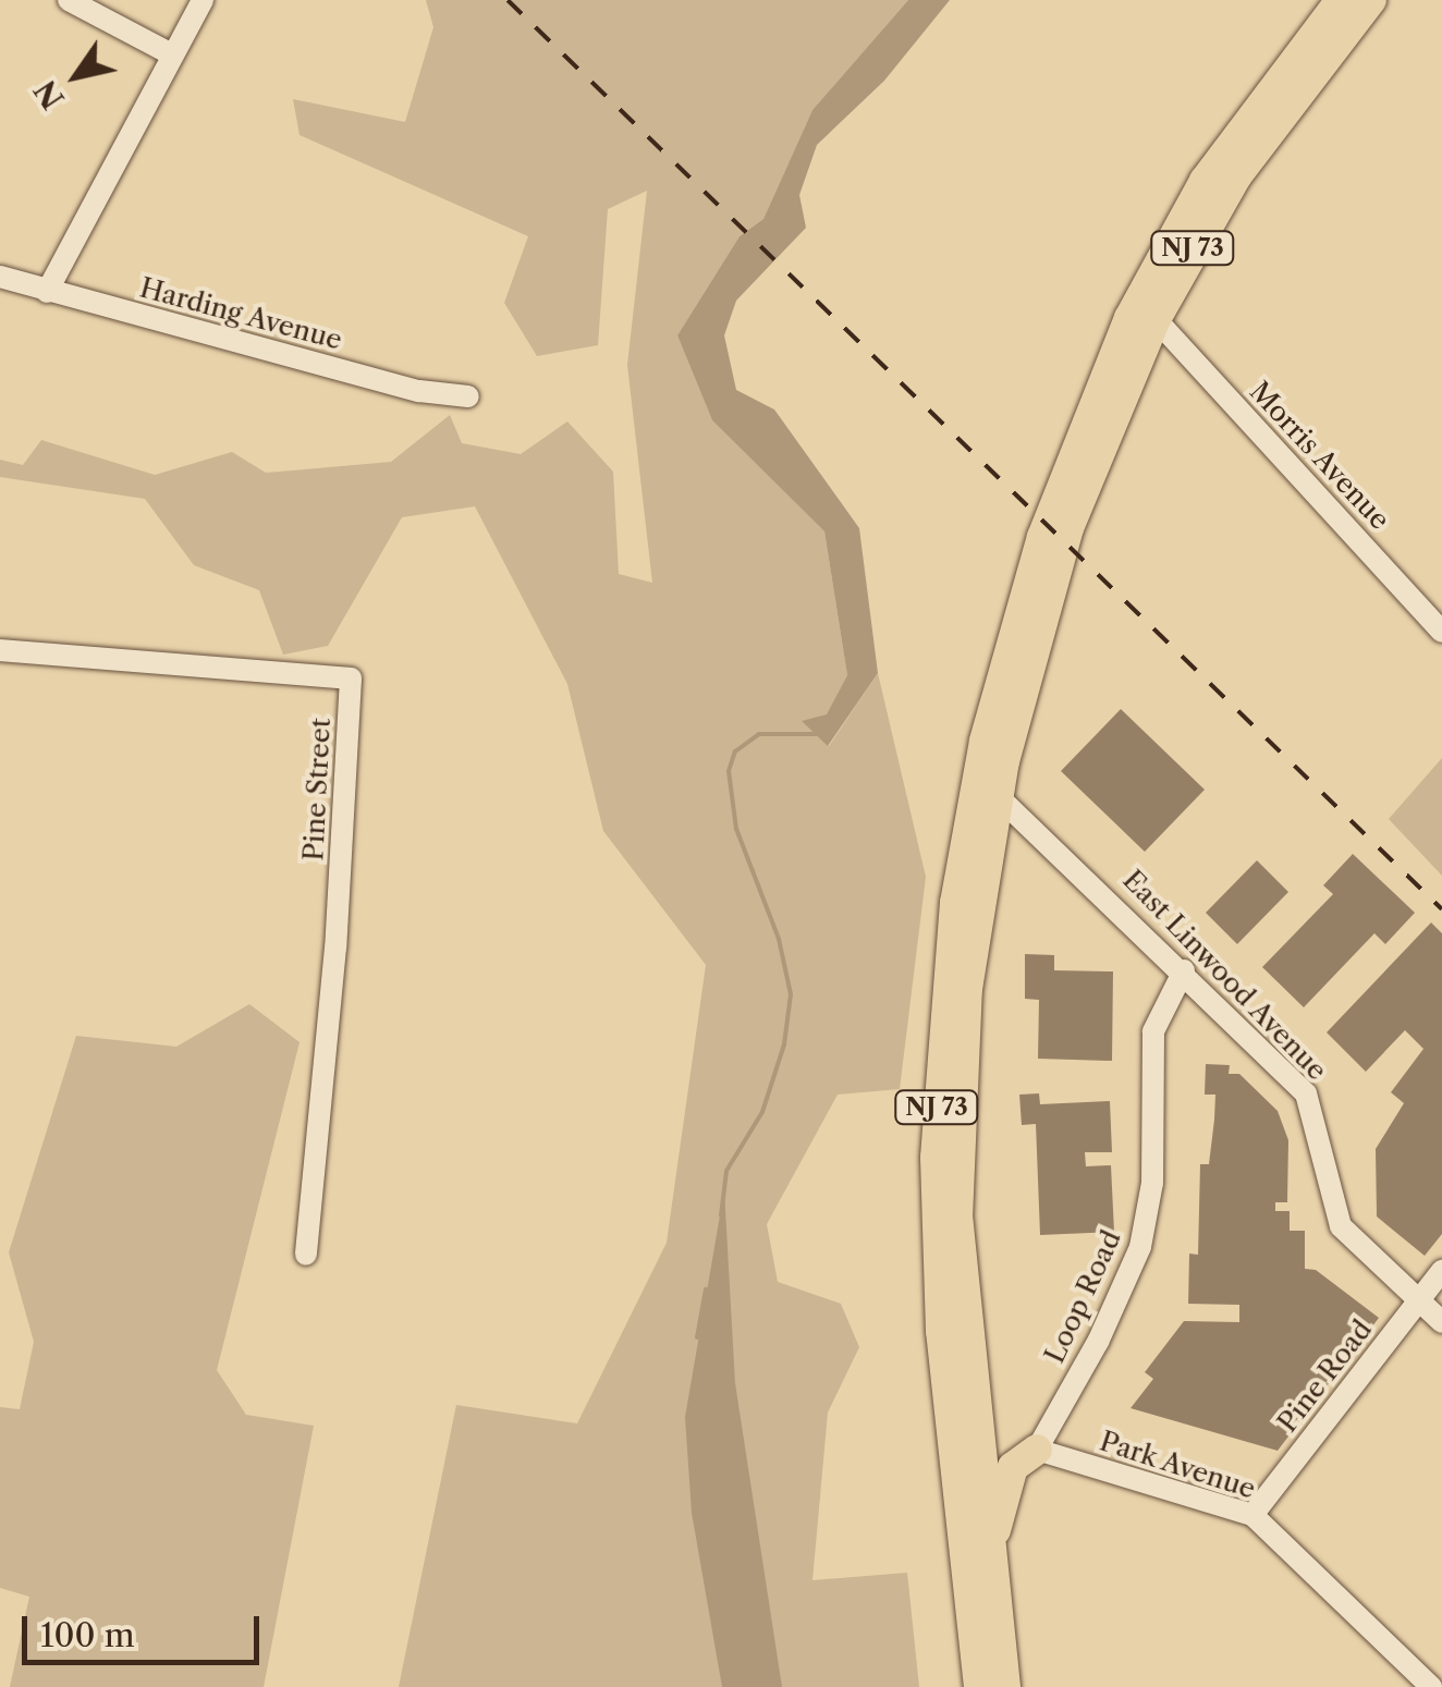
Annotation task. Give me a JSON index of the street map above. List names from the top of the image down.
{
  "streets": {
    "highway": ["NJ 73"],
    "street": [
      "Harding Avenue",
      "Morris Avenue",
      "Pine Street",
      "East Linwood Avenue",
      "Loop Road",
      "Pine Road",
      "Park Avenue"
    ]
  },
  "crossings": [
    ["NJ 73", "Morris Avenue"],
    ["NJ 73", "East Linwood Avenue"],
    ["East Linwood Avenue", "Loop Road"],
    ["East Linwood Avenue", "Pine Road"],
    ["Loop Road", "Park Avenue"],
    ["Pine Road", "Park Avenue"]
  ],
  "scale_bar": "100 m",
  "north": "bottom left"
}
